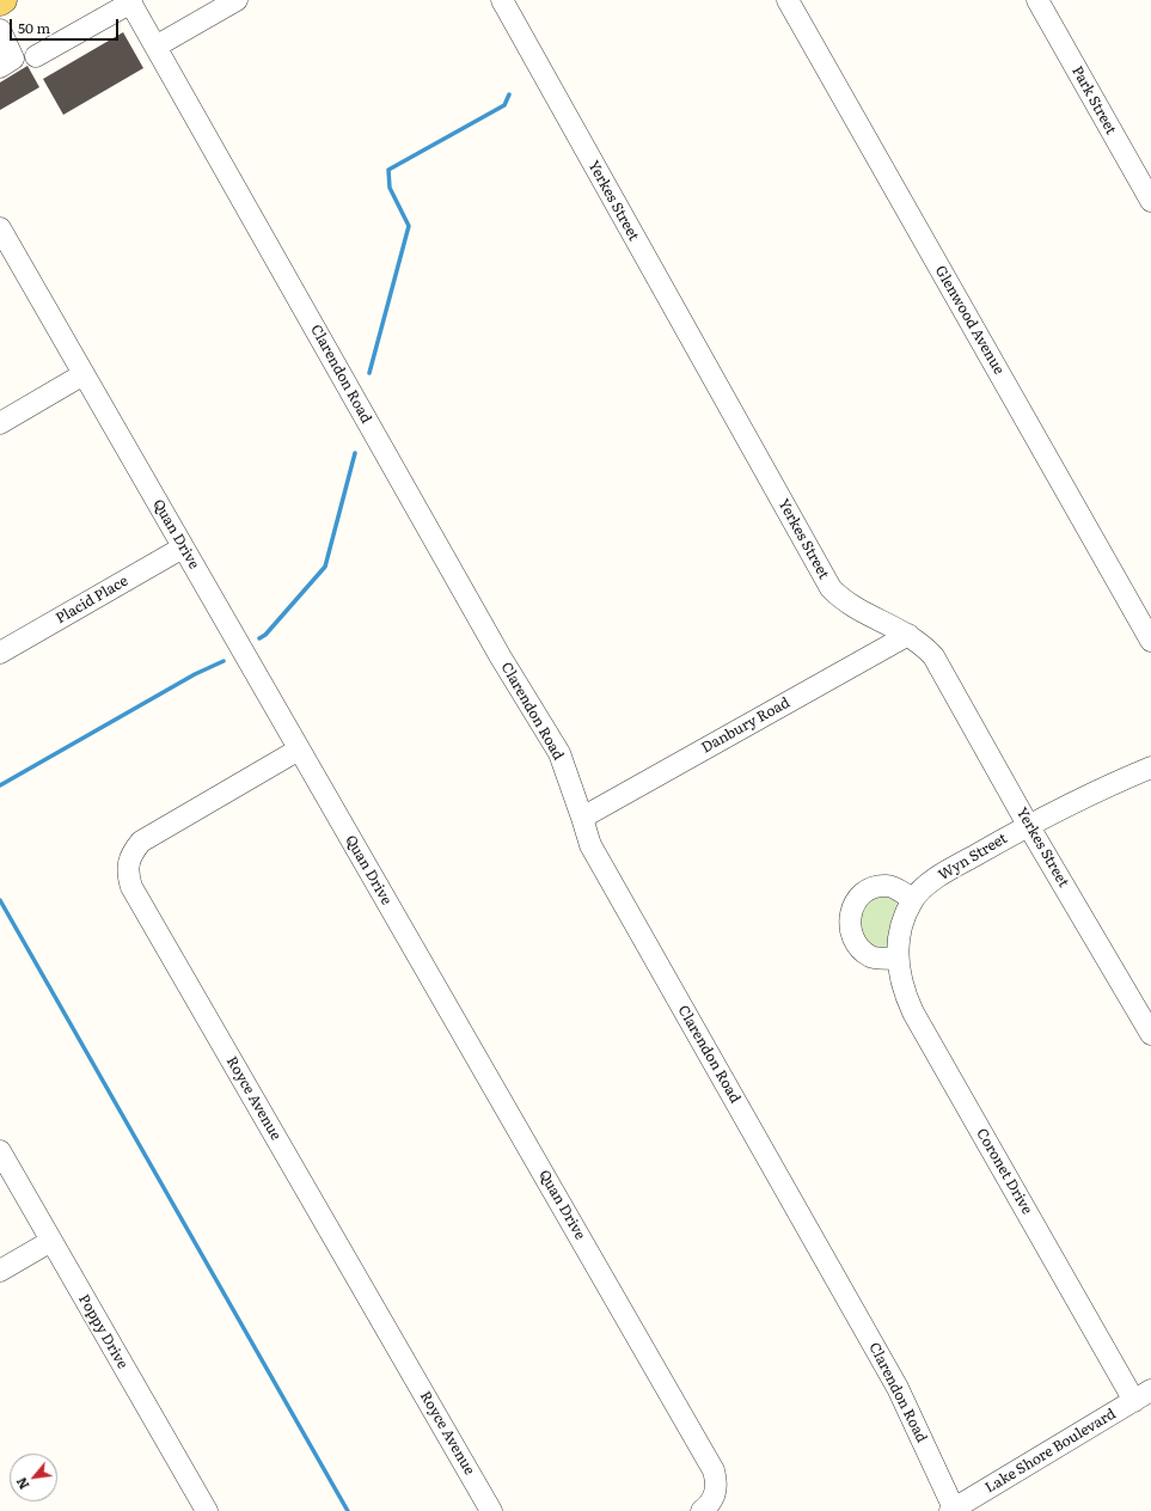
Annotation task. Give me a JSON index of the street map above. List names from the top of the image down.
{
  "streets": {
    "street": [
      "Park Street",
      "Yerkes Street",
      "Glenwood Avenue",
      "Clarendon Road",
      "Quan Drive",
      "Placid Place",
      "Danbury Road",
      "Wyn Street",
      "Royce Avenue",
      "Coronet Drive",
      "Poppy Drive",
      "Lake Shore Boulevard"
    ]
  },
  "crossings": [
    ["Yerkes Street", "Danbury Road"],
    ["Yerkes Street", "Wyn Street"],
    ["Clarendon Road", "Danbury Road"],
    ["Clarendon Road", "Lake Shore Boulevard"],
    ["Quan Drive", "Placid Place"],
    ["Quan Drive", "Royce Avenue"],
    ["Wyn Street", "Coronet Drive"],
    ["Coronet Drive", "Lake Shore Boulevard"]
  ],
  "scale_bar": "50 m",
  "north": "bottom left"
}
